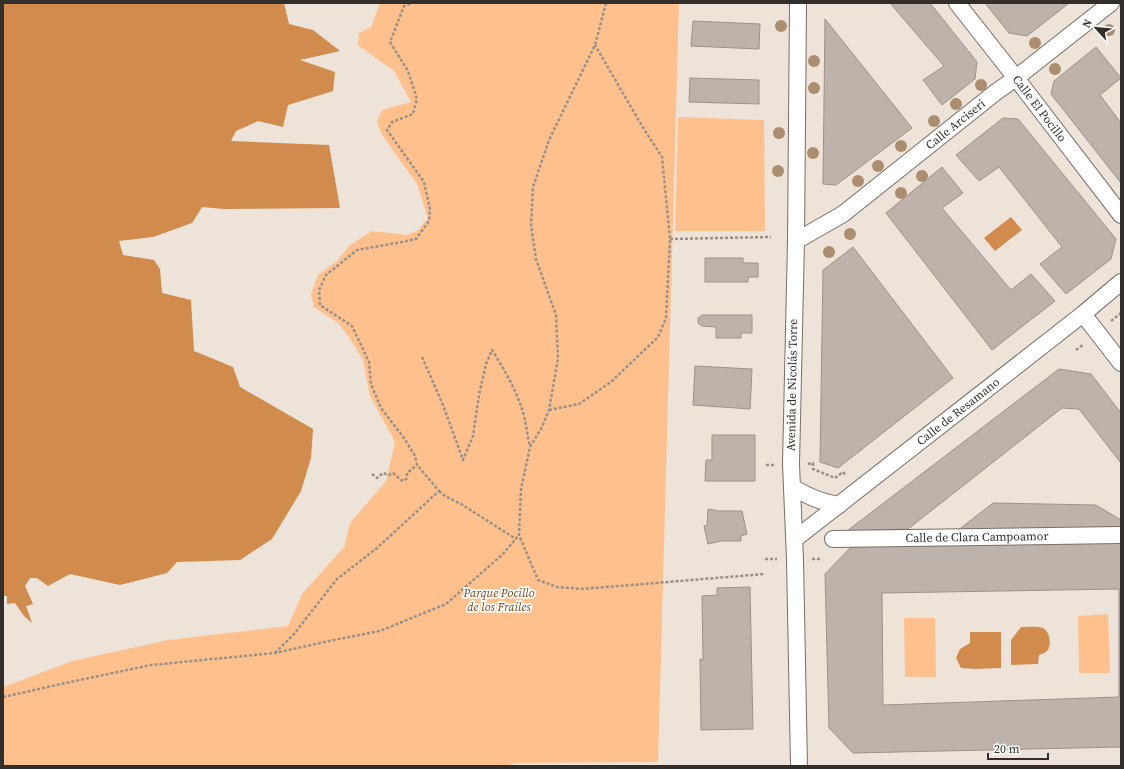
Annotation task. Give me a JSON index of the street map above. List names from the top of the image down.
{
  "streets": {
    "street": [
      "Calle El Pocillo",
      "Calle Arciseri",
      "Avenida de Nicolás Torre",
      "Calle de Resamano",
      "Calle de Clara Campoamor"
    ]
  },
  "crossings": [
    ["Calle El Pocillo", "Calle Arciseri"],
    ["Calle Arciseri", "Avenida de Nicolás Torre"],
    ["Avenida de Nicolás Torre", "Calle de Resamano"]
  ],
  "parks": ["Parque Pocillo de los Frailes"],
  "scale_bar": "20 m",
  "north": "top left"
}
